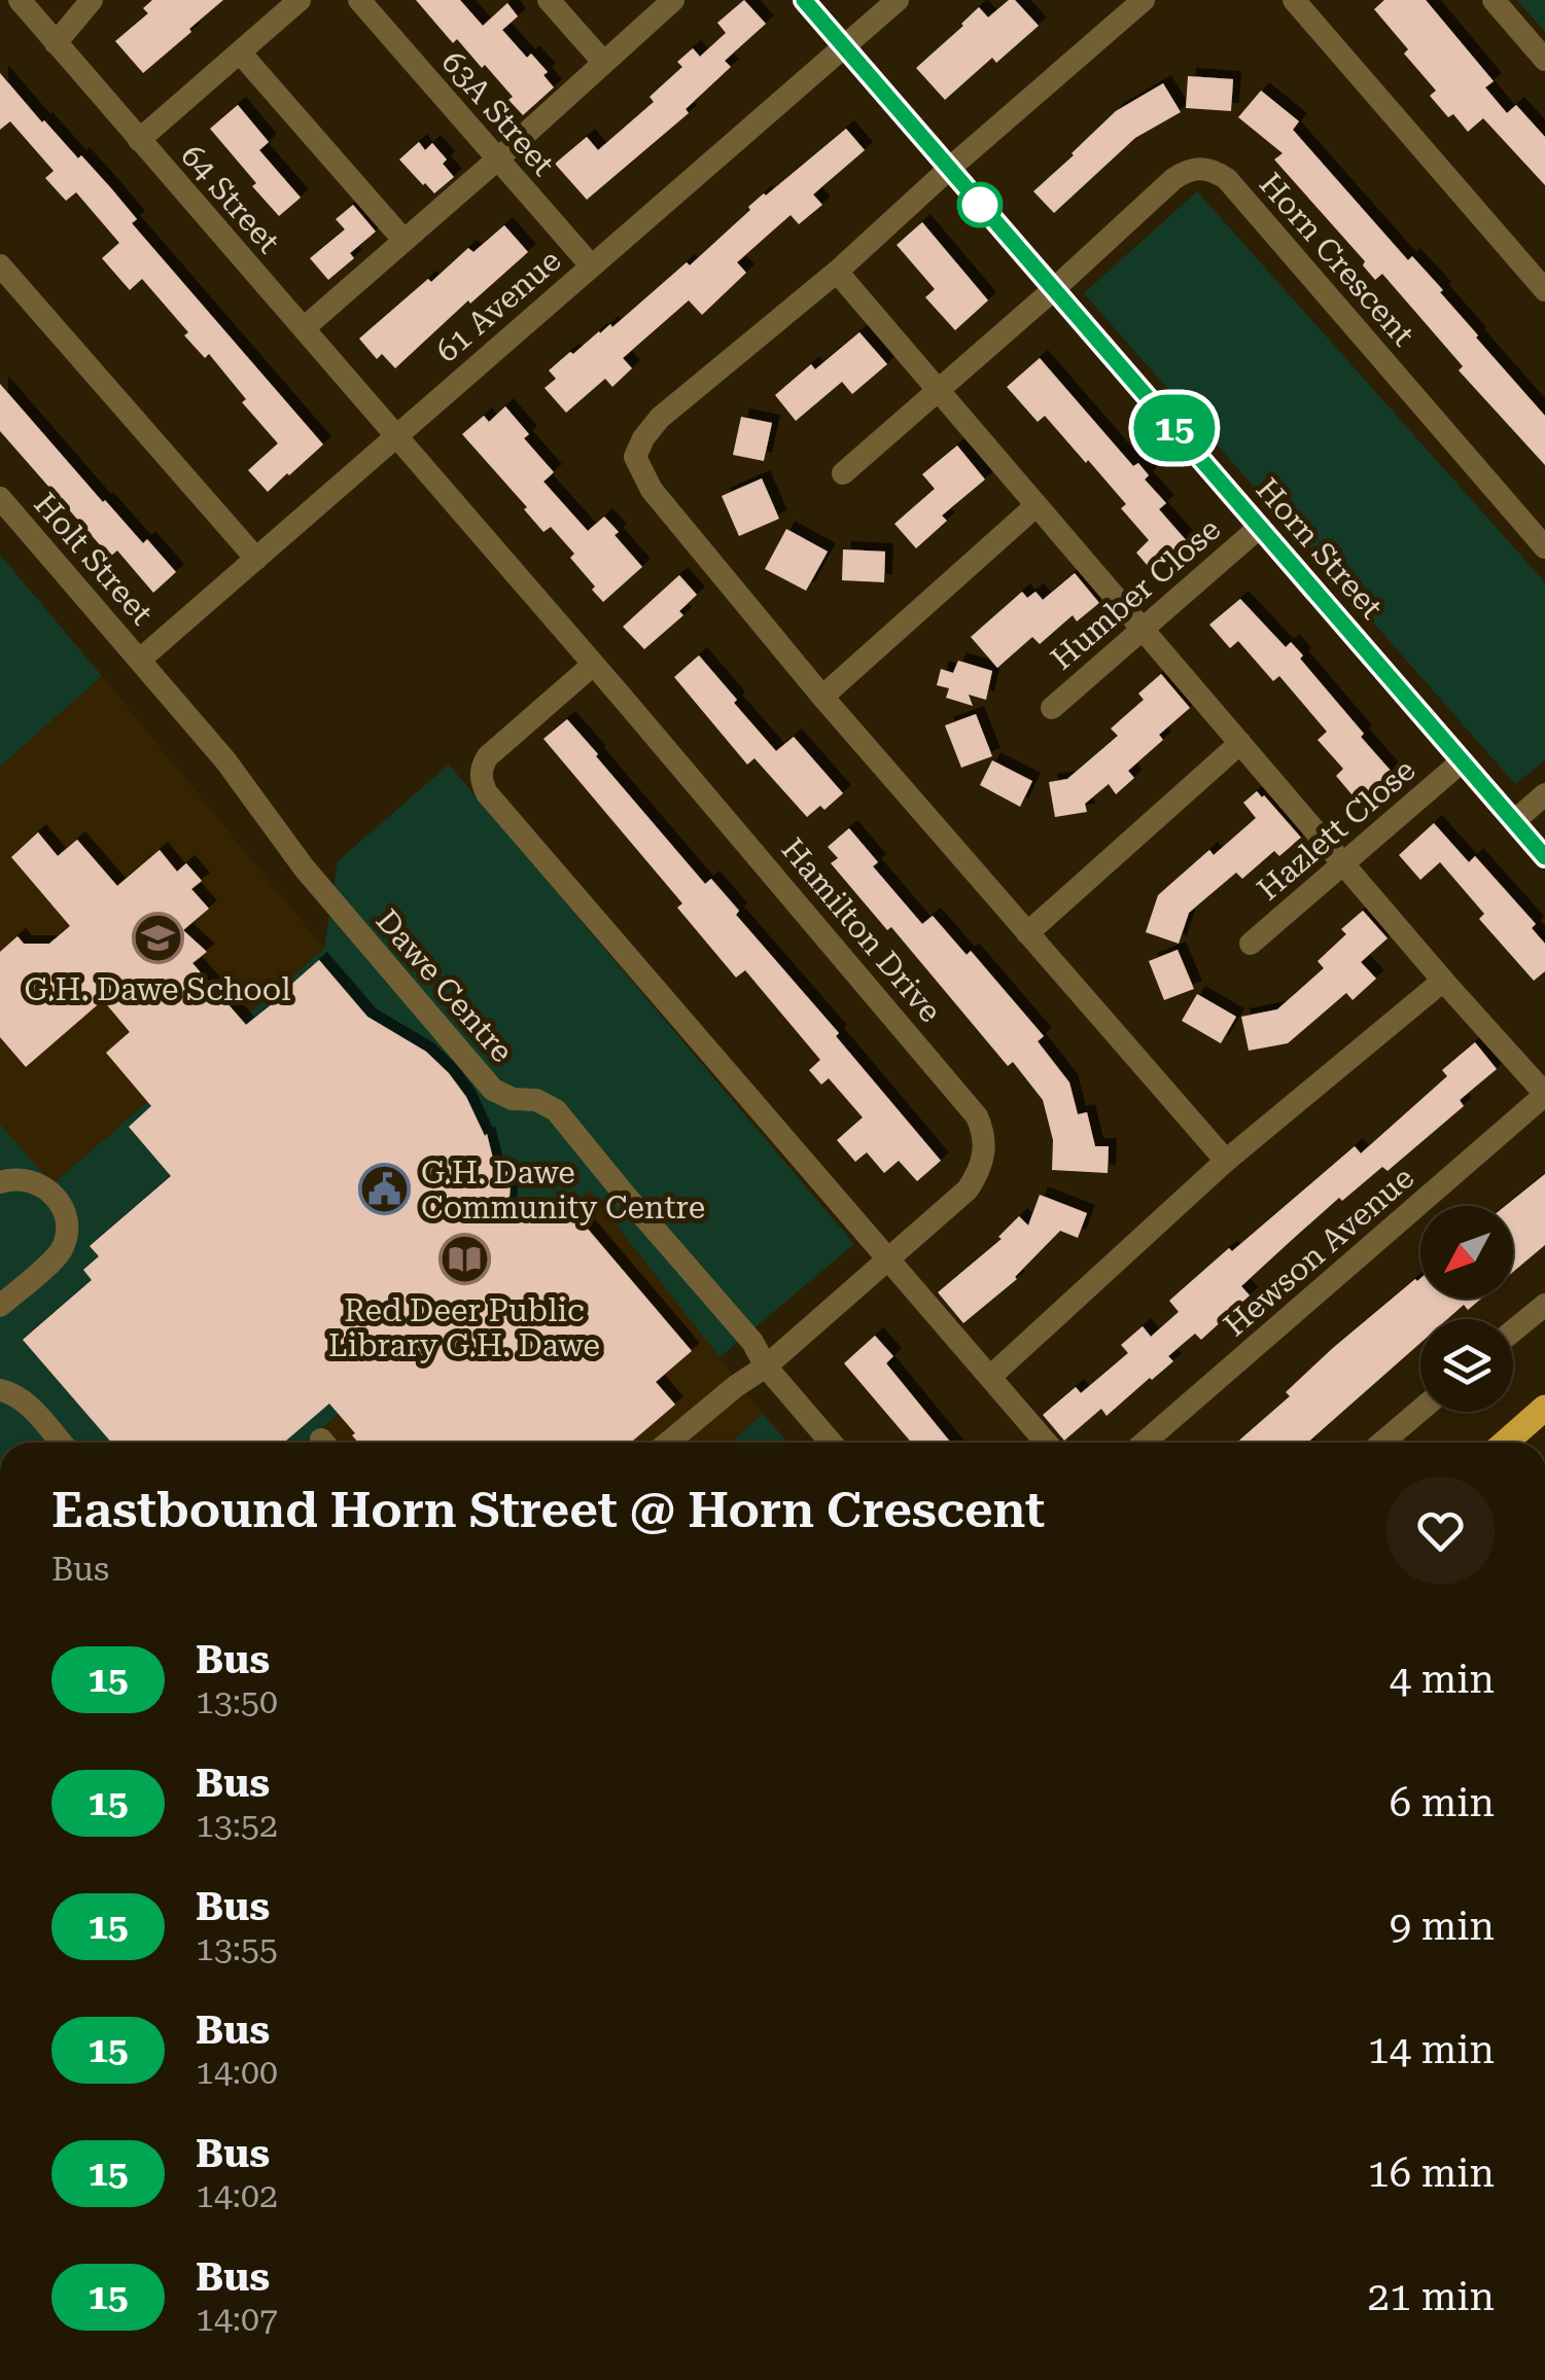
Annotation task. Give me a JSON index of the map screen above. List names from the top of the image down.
{
  "streets": {
    "street": [
      "63A Street",
      "64 Street",
      "Horn Crescent",
      "61 Avenue",
      "Horn Street",
      "Holt Street",
      "Humber Close",
      "Hazlett Close",
      "Hamilton Drive",
      "Dawe Centre",
      "Hewson Avenue"
    ]
  },
  "crossings": [
    ["63A Street", "61 Avenue"],
    ["64 Street", "61 Avenue"],
    ["64 Street", "Hamilton Drive"],
    ["Horn Crescent", "Horn Street"],
    ["61 Avenue", "Horn Street"],
    ["61 Avenue", "Holt Street"],
    ["61 Avenue", "Hamilton Drive"],
    ["61 Avenue", "Dawe Centre"],
    ["Horn Street", "Humber Close"],
    ["Horn Street", "Hazlett Close"],
    ["Holt Street", "Dawe Centre"],
    ["Hamilton Drive", "Dawe Centre"]
  ],
  "places": {
    "school or university": ["G.H. Dawe School"],
    "public building": ["G.H. Dawe Community Centre"],
    "library": ["Red Deer Public Library G.H. Dawe"]
  },
  "lines": ["bus line 15"],
  "north": "bottom left",
  "page": {
    "on_map": "15",
    "heading": ["Eastbound Horn Street @ Horn Crescent", "Bus"],
    "list": [
      {
        "mark": "15",
        "name": "Bus",
        "note": "13:50",
        "value": "4 min"
      },
      {
        "mark": "15",
        "name": "Bus",
        "note": "13:52",
        "value": "6 min"
      },
      {
        "mark": "15",
        "name": "Bus",
        "note": "13:55",
        "value": "9 min"
      },
      {
        "mark": "15",
        "name": "Bus",
        "note": "14:00",
        "value": "14 min"
      },
      {
        "mark": "15",
        "name": "Bus",
        "note": "14:02",
        "value": "16 min"
      },
      {
        "mark": "15",
        "name": "Bus",
        "note": "14:07",
        "value": "21 min"
      }
    ]
  }
}
